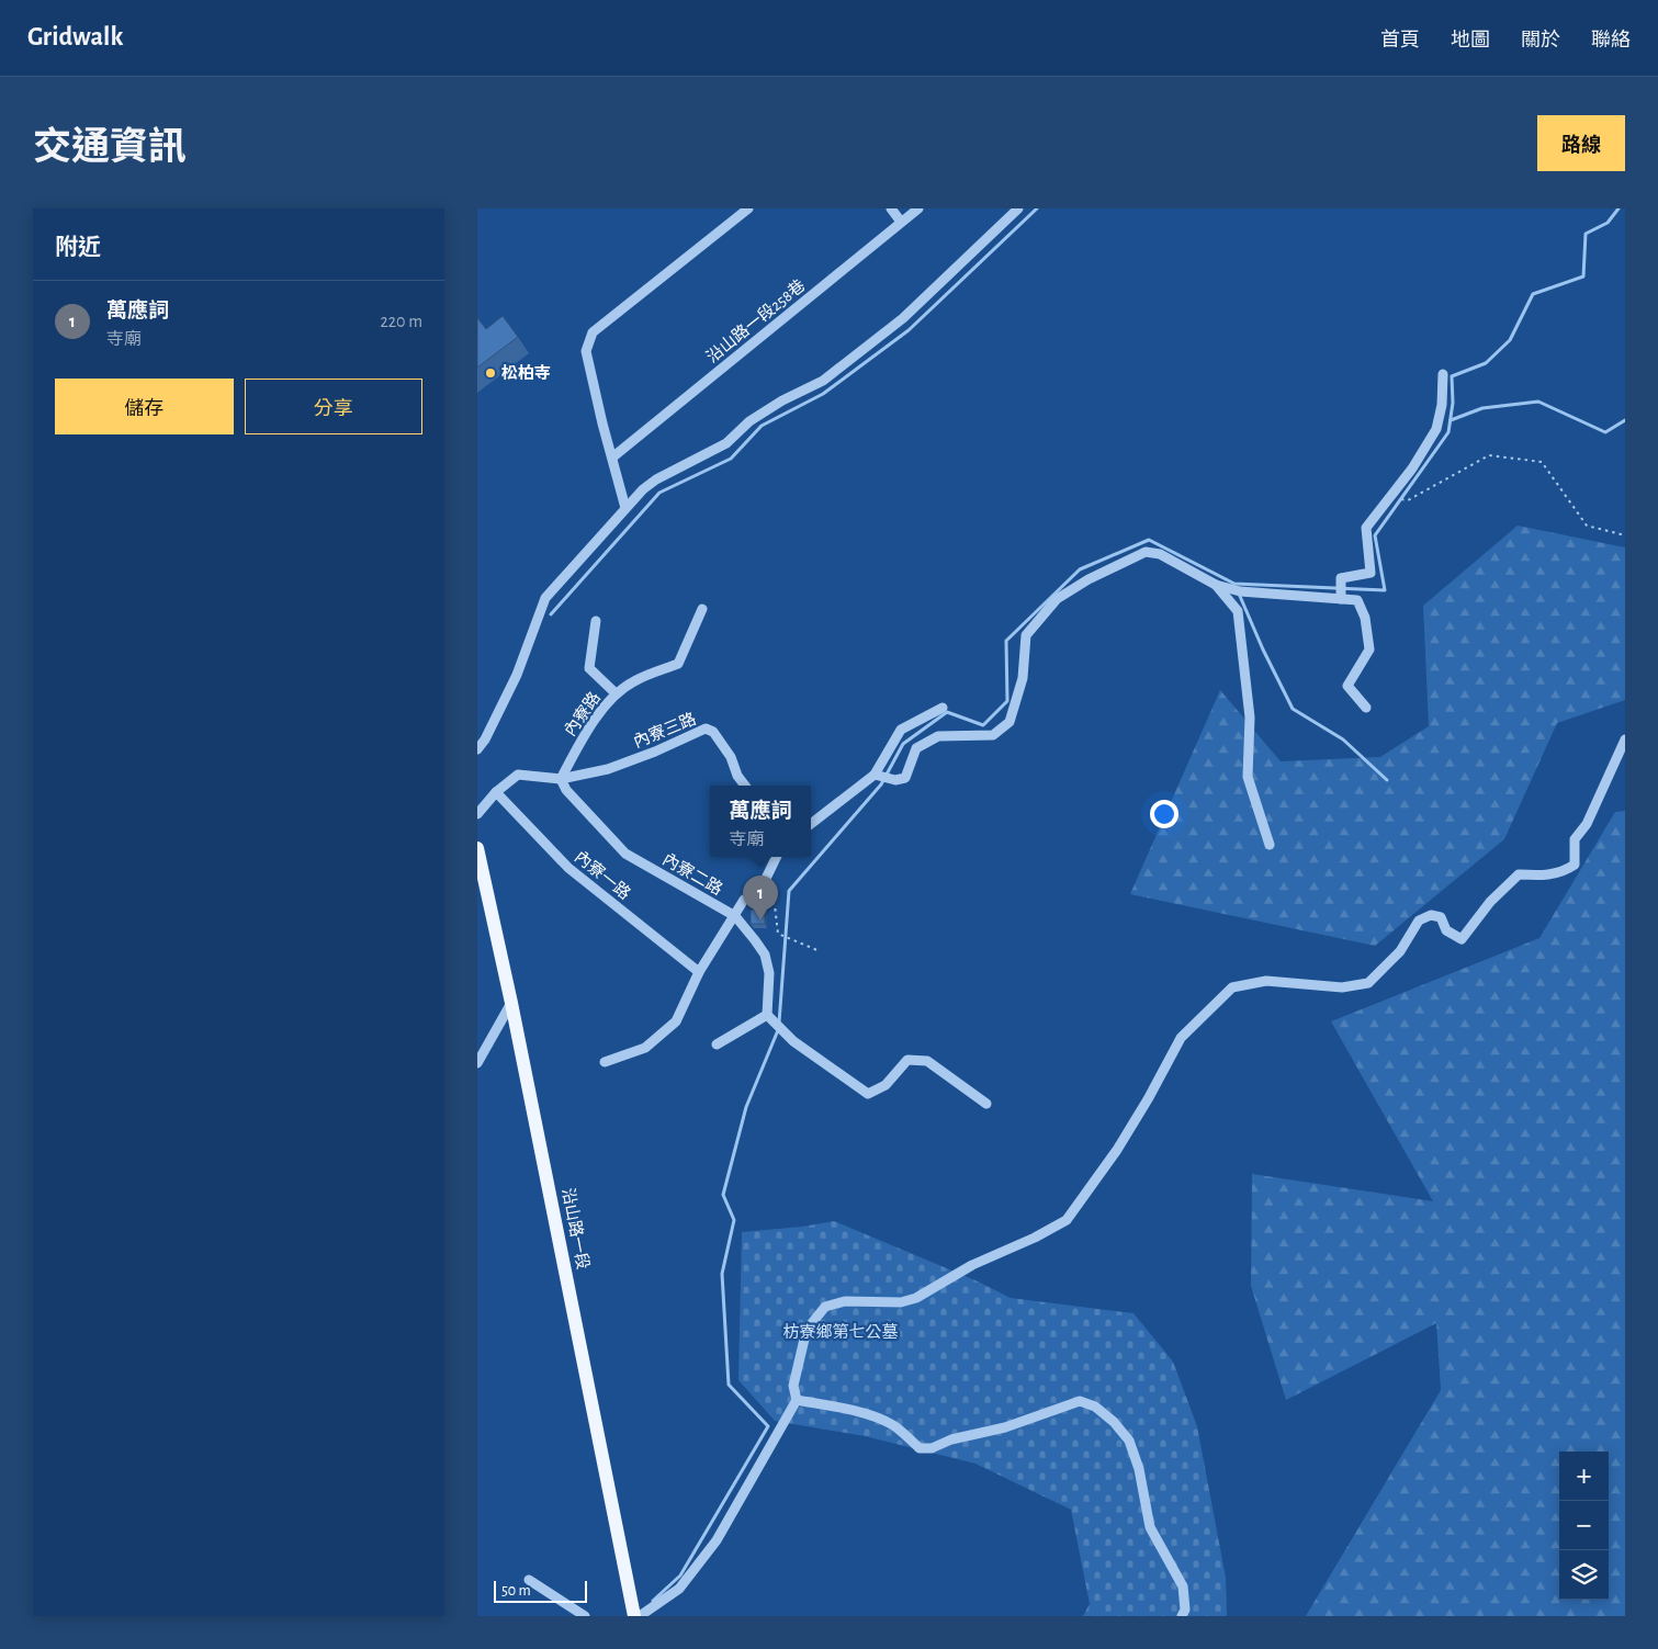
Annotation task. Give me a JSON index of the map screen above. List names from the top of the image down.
{
  "streets": {
    "main road": ["沿山路一段"],
    "street": [
      "沿山路一段258巷",
      "內寮路",
      "內寮三路",
      "內寮二路",
      "內寮一路"
    ]
  },
  "crossings": [
    ["內寮路", "內寮三路"],
    ["內寮路", "內寮二路"],
    ["內寮三路", "內寮二路"]
  ],
  "parks": ["枋寮鄉第七公墓"],
  "places": ["松柏寺"],
  "scale_bar": "50 m",
  "page": {
    "header": "Gridwalk",
    "nav": [
      "首頁",
      "地圖",
      "關於",
      "聯絡"
    ],
    "title": "交通資訊",
    "buttons": [
      "路線",
      ["儲存", "分享"]
    ],
    "heading": "附近",
    "list": [
      {
        "mark": "1",
        "name": "萬應詞",
        "note": "寺廟",
        "value": "220 m"
      }
    ],
    "popup": ["萬應詞", "寺廟"],
    "pins": "1",
    "map_buttons": ["+", "−"],
    "scale": "50 m"
  }
}
